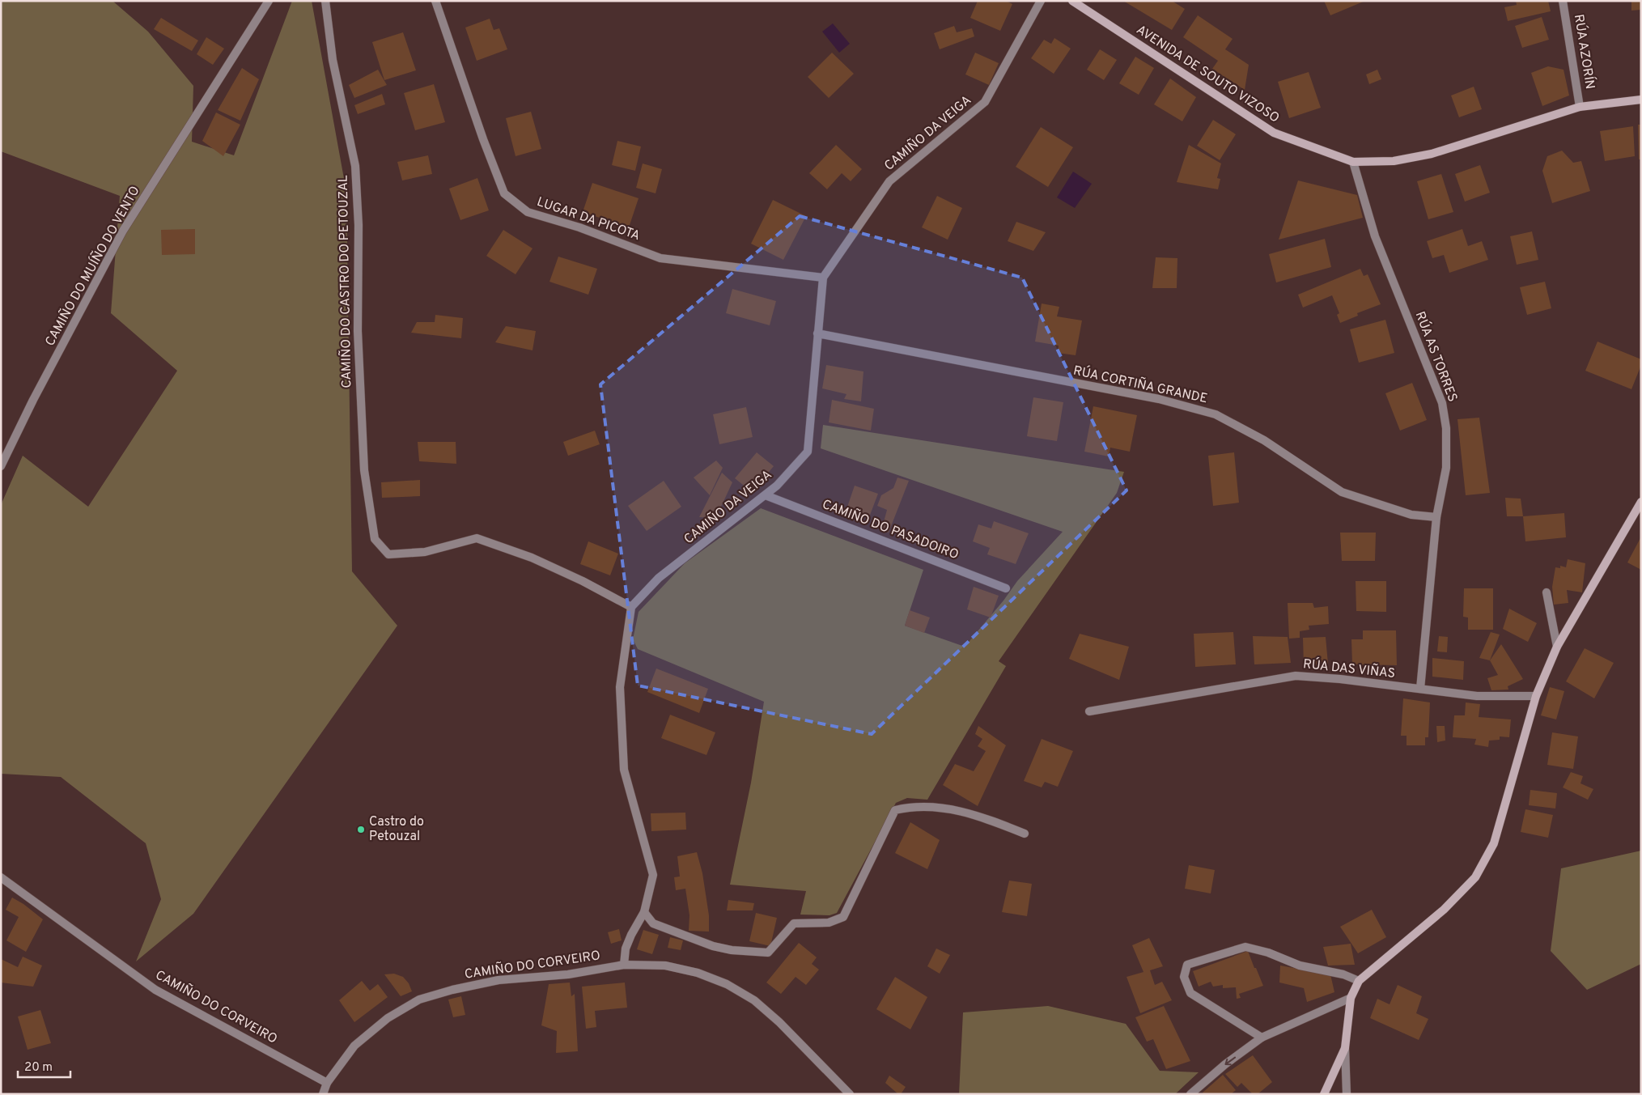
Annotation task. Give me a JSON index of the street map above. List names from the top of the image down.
{
  "streets": {
    "street": [
      "RÚA AZORÍN",
      "AVENIDA DE SOUTO VIZOSO",
      "CAMIÑO DA VEIGA",
      "LUGAR DA PICOTA",
      "CAMIÑO DO MUÍÑO DO VENTO",
      "CAMIÑO DO CASTRO DO PETOUZAL",
      "RÚA AS TORRES",
      "RÚA CORTIÑA GRANDE",
      "CAMIÑO DO PASADOIRO",
      "RÚA DAS VIÑAS",
      "CAMIÑO DO CORVEIRO"
    ]
  },
  "crossings": [
    ["RÚA AZORÍN", "AVENIDA DE SOUTO VIZOSO"],
    ["AVENIDA DE SOUTO VIZOSO", "RÚA AS TORRES"],
    ["CAMIÑO DA VEIGA", "LUGAR DA PICOTA"],
    ["CAMIÑO DA VEIGA", "CAMIÑO DO CASTRO DO PETOUZAL"],
    ["CAMIÑO DA VEIGA", "RÚA CORTIÑA GRANDE"],
    ["CAMIÑO DA VEIGA", "CAMIÑO DO PASADOIRO"],
    ["RÚA AS TORRES", "RÚA CORTIÑA GRANDE"],
    ["RÚA AS TORRES", "RÚA DAS VIÑAS"]
  ],
  "places": ["Castro do Petouzal"],
  "scale_bar": "20 m"
}
